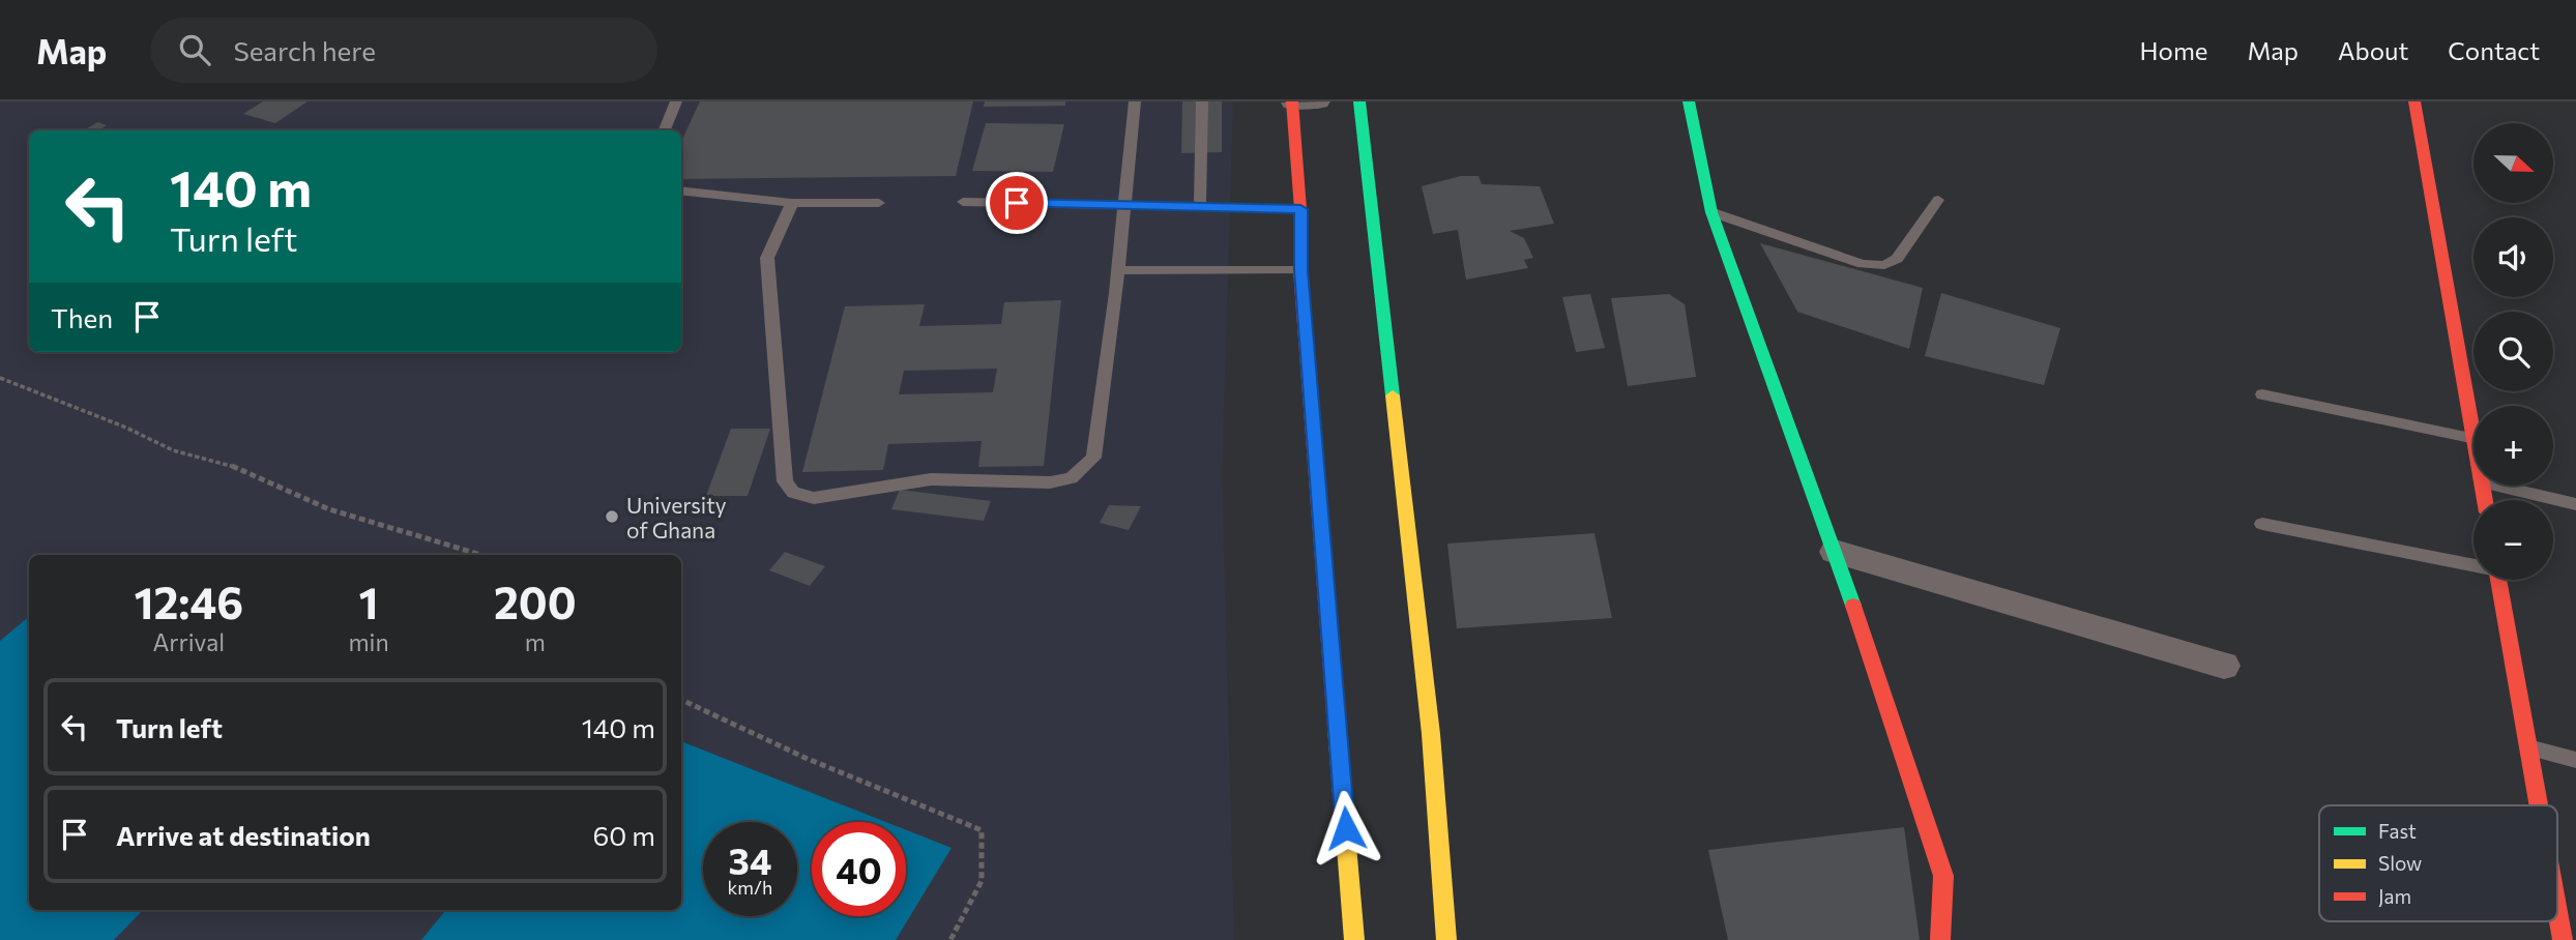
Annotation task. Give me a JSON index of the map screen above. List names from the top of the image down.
{
  "places": ["University of Ghana"],
  "legend": ["Fast", "Slow", "Jam"],
  "north": "right",
  "page": {
    "header": "Map",
    "search": "Search here",
    "nav": [
      "Home",
      "Map",
      "About",
      "Contact"
    ],
    "map_buttons": ["+", "−"],
    "turn": ["140 m", "Turn left"],
    "then": "Then",
    "eta": [
      "12:46",
      "Arrival",
      "1",
      "min",
      "200",
      "m"
    ],
    "list": [
      {
        "name": "Turn left",
        "value": "140 m"
      },
      {
        "name": "Arrive at destination",
        "value": "60 m"
      }
    ],
    "speed": "34 km/h",
    "limit": "40"
  }
}
